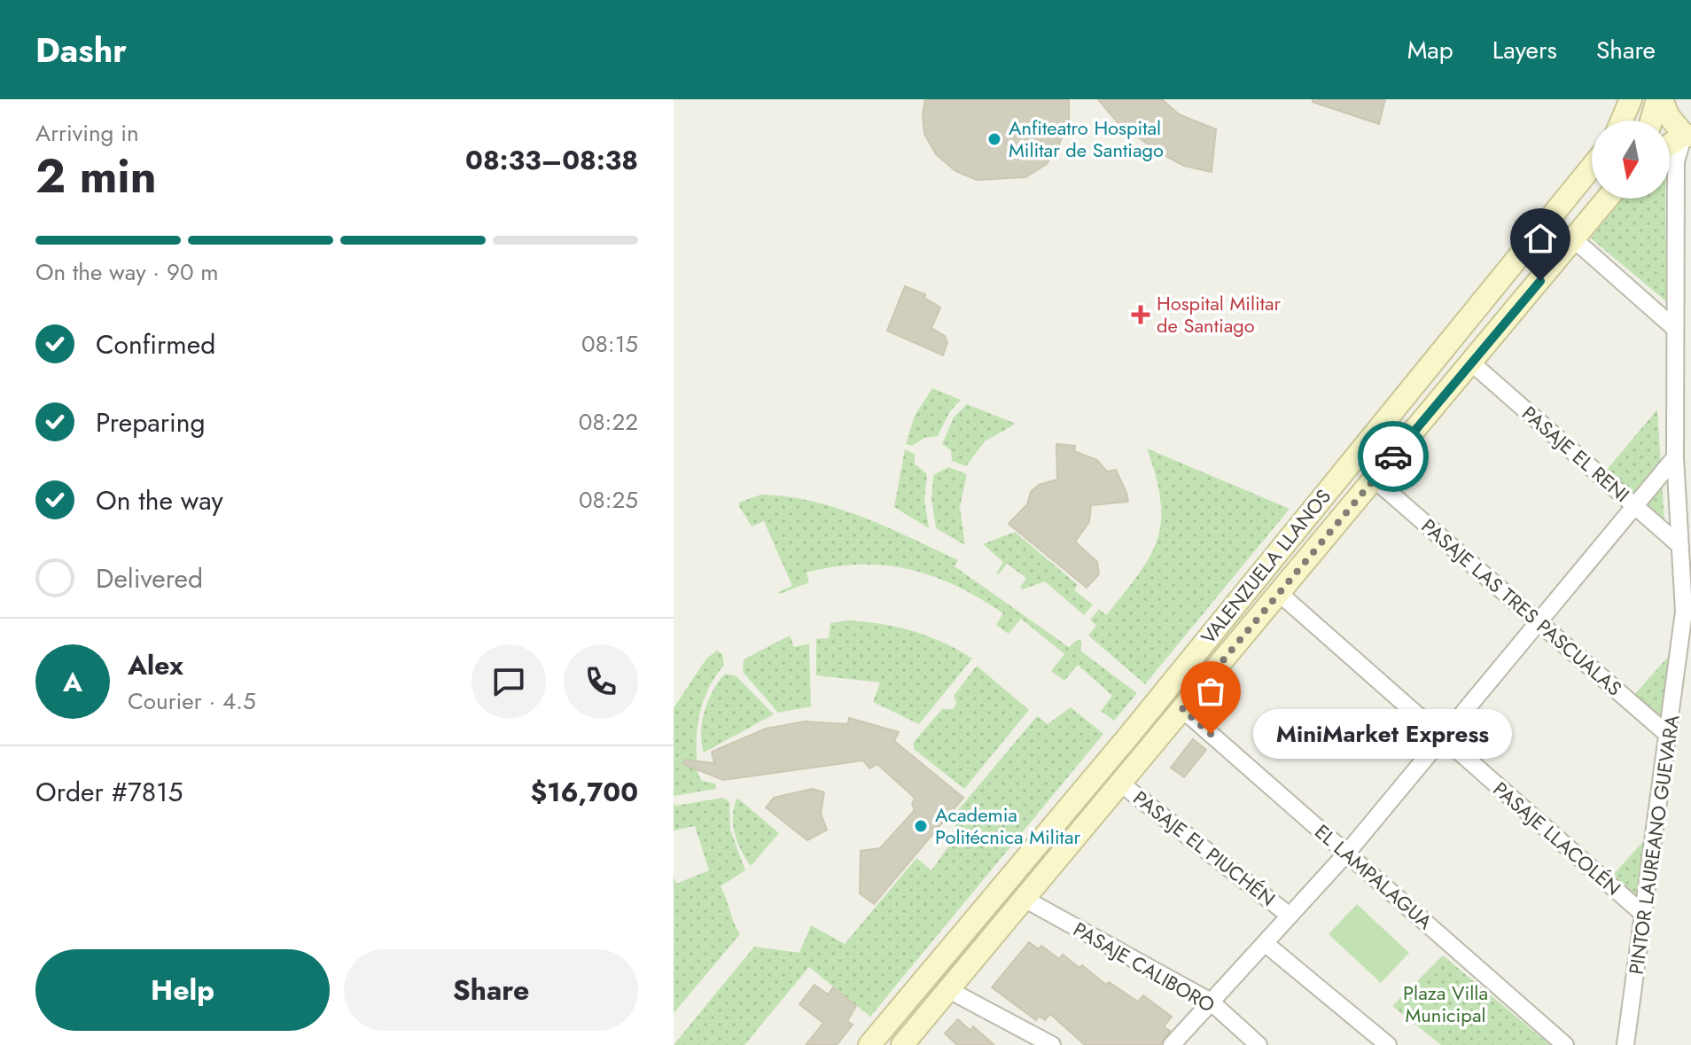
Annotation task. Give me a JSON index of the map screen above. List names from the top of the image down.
{
  "streets": {
    "main road": ["VALENZUELA LLANOS"],
    "street": [
      "PASAJE EL RENI",
      "PASAJE LAS TRES PASCUALAS",
      "PASAJE LLACOLÉN",
      "PINTOR LAUREANO GUEVARA",
      "PASAJE EL PIUCHÉN",
      "EL LAMPALAGUA",
      "PASAJE CALIBORO"
    ]
  },
  "crossings": [
    ["PASAJE EL RENI", "VALENZUELA LLANOS"],
    ["PASAJE EL RENI", "PINTOR LAUREANO GUEVARA"],
    ["VALENZUELA LLANOS", "PASAJE LAS TRES PASCUALAS"],
    ["VALENZUELA LLANOS", "PASAJE LLACOLÉN"],
    ["VALENZUELA LLANOS", "PASAJE EL PIUCHÉN"],
    ["VALENZUELA LLANOS", "EL LAMPALAGUA"],
    ["VALENZUELA LLANOS", "PASAJE CALIBORO"],
    ["PASAJE LAS TRES PASCUALAS", "PINTOR LAUREANO GUEVARA"],
    ["PASAJE LLACOLÉN", "PINTOR LAUREANO GUEVARA"]
  ],
  "parks": ["Plaza Villa Municipal"],
  "places": {
    "other": ["Anfiteatro Hospital Militar de Santiago", "MiniMarket Express", "Academia Politécnica Militar"],
    "health": ["Hospital Militar de Santiago"]
  },
  "north": "bottom",
  "page": {
    "header": "Dashr",
    "nav": ["Map", "Layers", "Share"],
    "heading": ["2 min", "Arriving in", "08:33–08:38"],
    "panel": [
      "Alex",
      "Courier · 4.5",
      "Order #7815",
      "$16,700"
    ],
    "bar": "On the way · 90 m",
    "list": [
      ["Confirmed", "08:15"],
      ["Preparing", "08:22"],
      ["On the way", "08:25"],
      "Delivered"
    ],
    "round": "A",
    "bubble": "MiniMarket Express",
    "buttons": ["Help", "Share"]
  }
}
